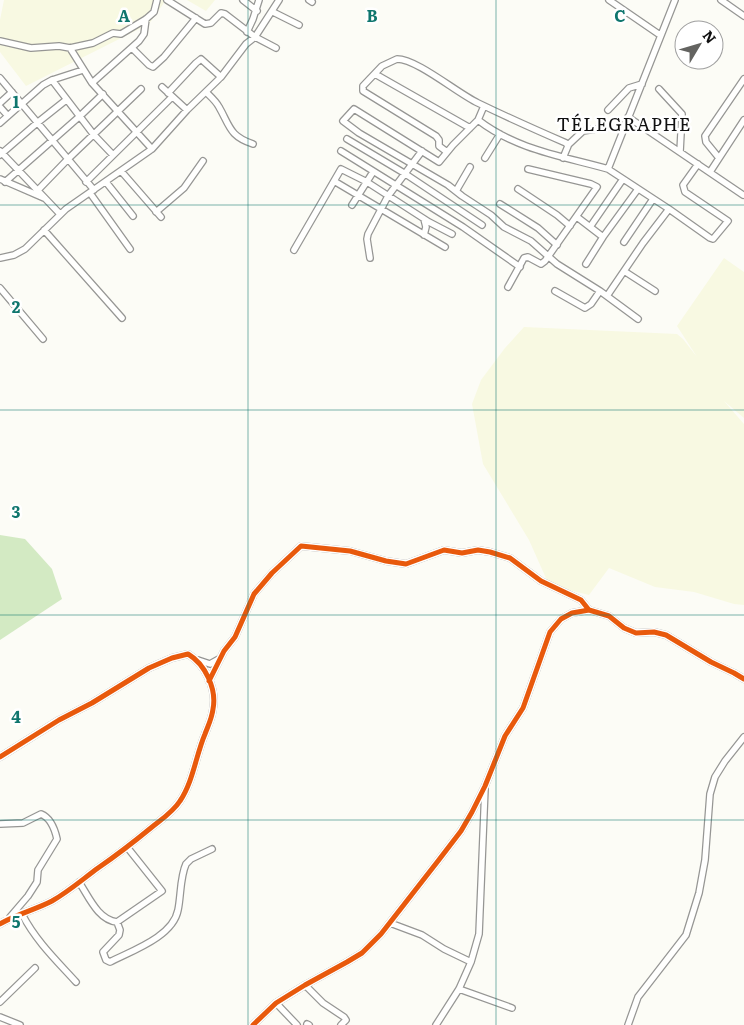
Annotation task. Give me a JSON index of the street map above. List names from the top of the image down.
{
  "districts": ["TÉLEGRAPHE"],
  "north": "top right",
  "grid": {
    "columns": ["A", "B", "C"],
    "rows": [
      "1",
      "2",
      "3",
      "4",
      "5"
    ]
  }
}
